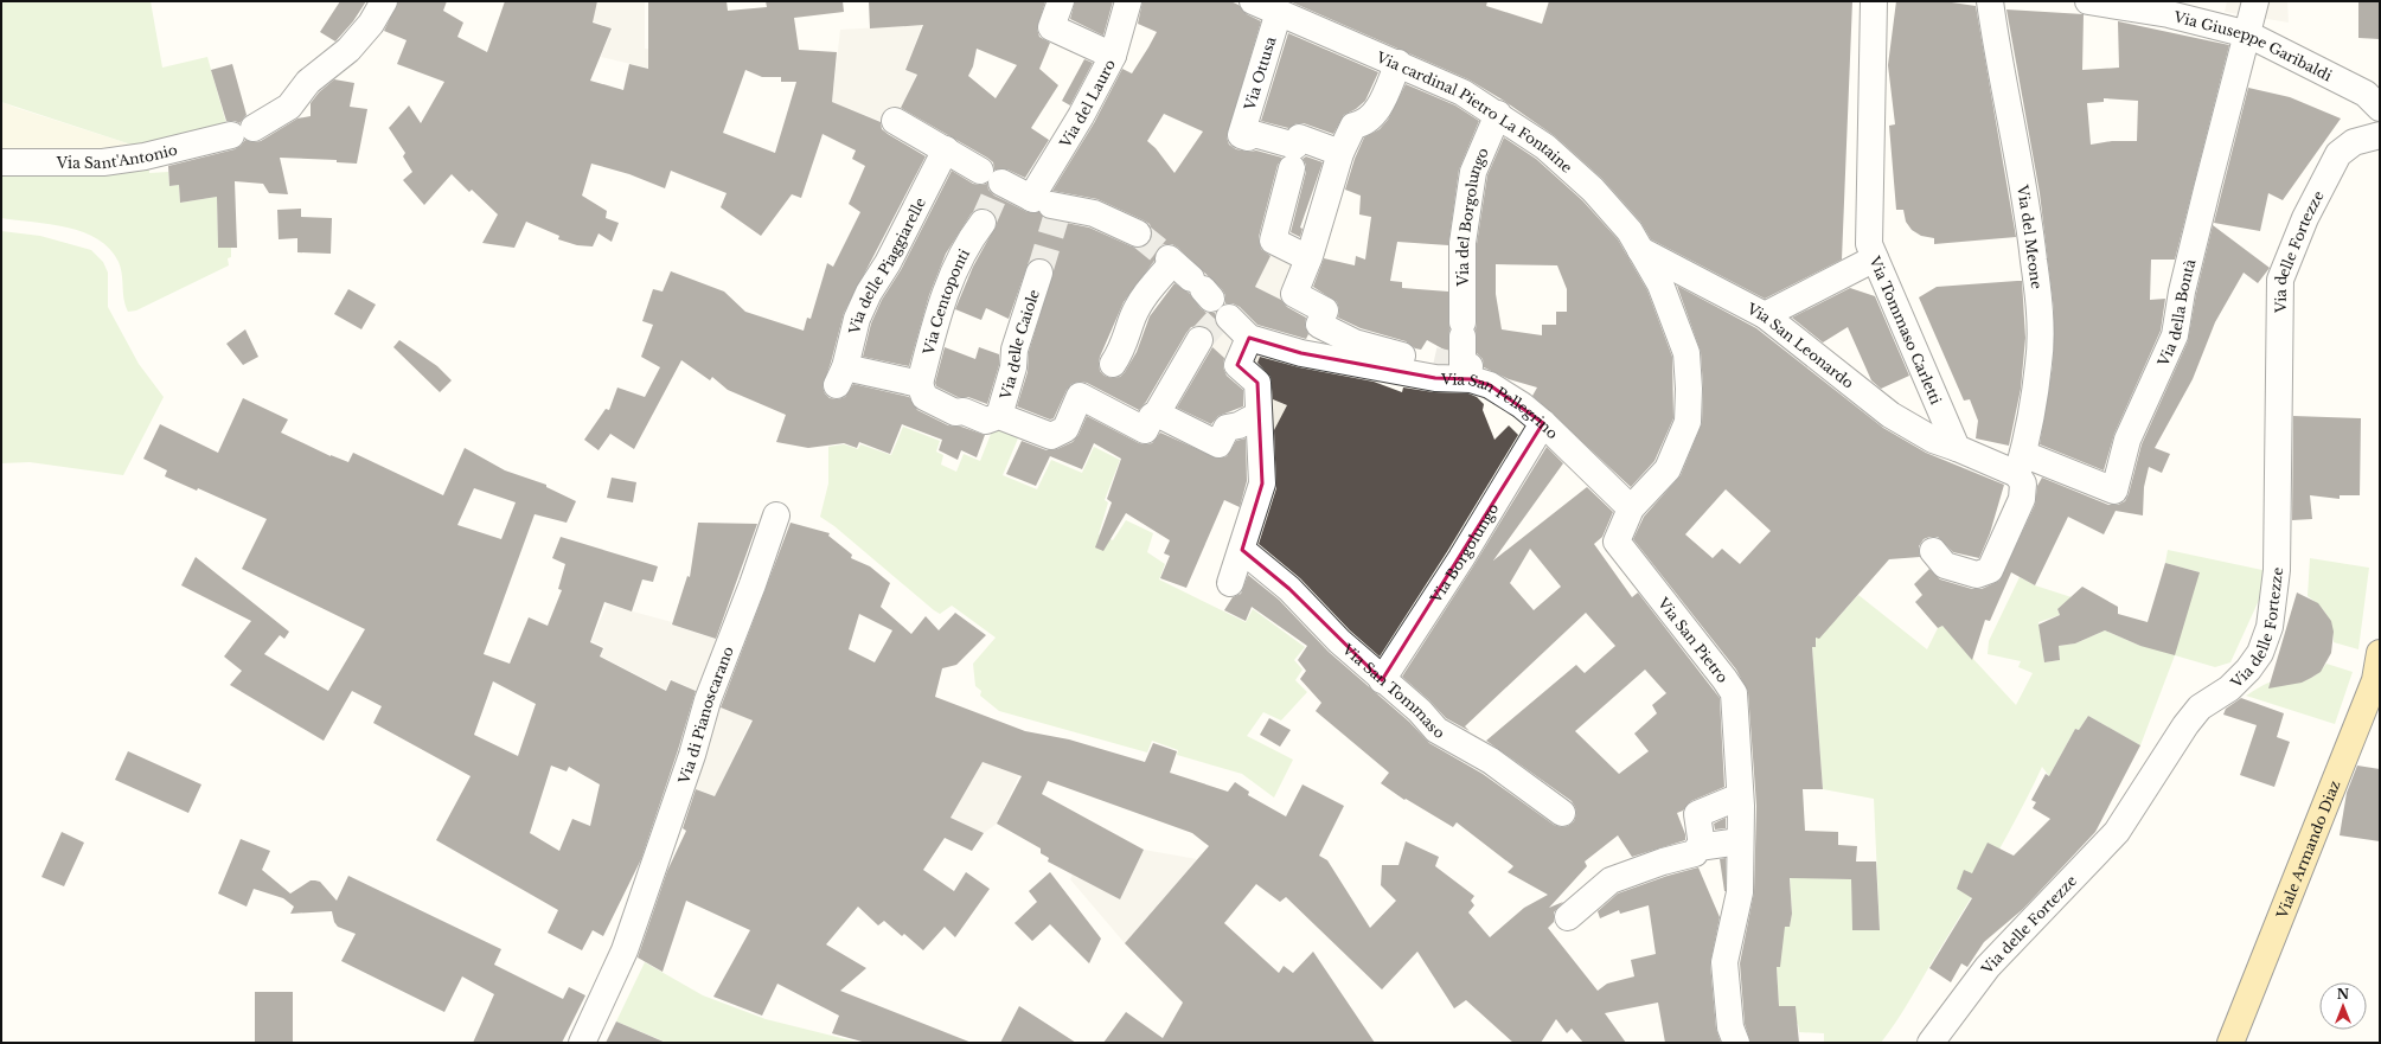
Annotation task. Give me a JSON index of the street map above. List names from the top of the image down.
{
  "streets": {
    "main road": ["Viale Armando Diaz"],
    "street": [
      "Via Giuseppe Garibaldi",
      "Via Ottusa",
      "Via del Lauro",
      "Via cardinal Pietro La Fontaine",
      "Via Sant'Antonio",
      "Via del Borgolungo",
      "Via del Meone",
      "Via delle Fortezze",
      "Via delle Piaggiarelle",
      "Via Centoponti",
      "Via della Bontà",
      "Via Tommaso Carletti",
      "Via delle Caiole",
      "Via San Leonardo",
      "Via San Pellegrino",
      "Via Borgolungo",
      "Via San Pietro",
      "Via San Tommaso",
      "Via di Pianoscarano"
    ]
  },
  "crossings": [
    ["Via Giuseppe Garibaldi", "Via della Bontà"],
    ["Via Ottusa", "Via cardinal Pietro La Fontaine"],
    ["Via cardinal Pietro La Fontaine", "Via del Borgolungo"],
    ["Via cardinal Pietro La Fontaine", "Via San Leonardo"],
    ["Via cardinal Pietro La Fontaine", "Via San Pietro"],
    ["Via del Meone", "Via della Bontà"],
    ["Via delle Piaggiarelle", "Via Centoponti"],
    ["Via Tommaso Carletti", "Via San Leonardo"],
    ["Via San Pellegrino", "Via Borgolungo"],
    ["Via San Pellegrino", "Via San Pietro"],
    ["Via Borgolungo", "Via San Tommaso"]
  ],
  "north": "top"
}
